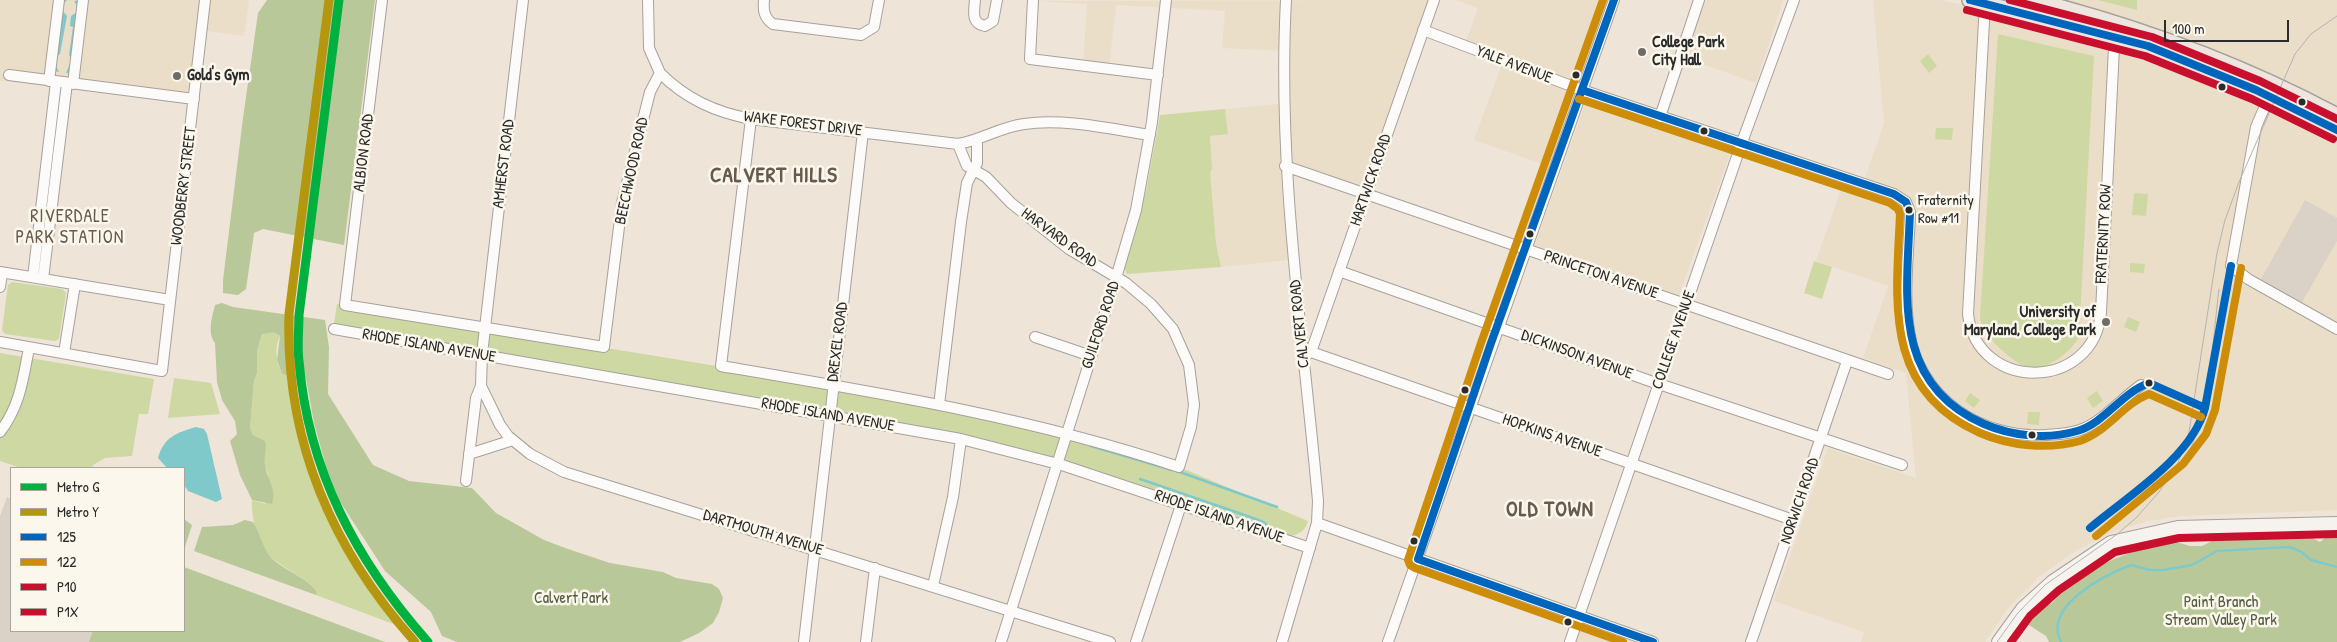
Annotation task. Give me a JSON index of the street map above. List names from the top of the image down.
{
  "streets": {
    "street": [
      "YALE AVENUE",
      "WAKE FOREST DRIVE",
      "ALBION ROAD",
      "AMHERST ROAD",
      "BEECHWOOD ROAD",
      "HARTWICK ROAD",
      "WOODBERRY STREET",
      "FRATERNITY ROW",
      "HARVARD ROAD",
      "PRINCETON AVENUE",
      "CALVERT ROAD",
      "GUILFORD ROAD",
      "COLLEGE AVENUE",
      "DREXEL ROAD",
      "RHODE ISLAND AVENUE",
      "DICKINSON AVENUE",
      "HOPKINS AVENUE",
      "NORWICH ROAD",
      "DARTMOUTH AVENUE"
    ]
  },
  "crossings": [
    ["YALE AVENUE", "HARTWICK ROAD"],
    ["YALE AVENUE", "COLLEGE AVENUE"],
    ["WAKE FOREST DRIVE", "BEECHWOOD ROAD"],
    ["WAKE FOREST DRIVE", "HARVARD ROAD"],
    ["WAKE FOREST DRIVE", "DREXEL ROAD"],
    ["WAKE FOREST DRIVE", "RHODE ISLAND AVENUE"],
    ["ALBION ROAD", "RHODE ISLAND AVENUE"],
    ["AMHERST ROAD", "RHODE ISLAND AVENUE"],
    ["AMHERST ROAD", "DARTMOUTH AVENUE"],
    ["BEECHWOOD ROAD", "RHODE ISLAND AVENUE"],
    ["HARTWICK ROAD", "PRINCETON AVENUE"],
    ["HARTWICK ROAD", "CALVERT ROAD"],
    ["HARTWICK ROAD", "DICKINSON AVENUE"],
    ["HARTWICK ROAD", "HOPKINS AVENUE"],
    ["HARVARD ROAD", "GUILFORD ROAD"],
    ["HARVARD ROAD", "RHODE ISLAND AVENUE"],
    ["PRINCETON AVENUE", "CALVERT ROAD"],
    ["PRINCETON AVENUE", "COLLEGE AVENUE"],
    ["PRINCETON AVENUE", "NORWICH ROAD"],
    ["CALVERT ROAD", "RHODE ISLAND AVENUE"],
    ["CALVERT ROAD", "HOPKINS AVENUE"],
    ["GUILFORD ROAD", "RHODE ISLAND AVENUE"],
    ["GUILFORD ROAD", "DARTMOUTH AVENUE"],
    ["COLLEGE AVENUE", "DICKINSON AVENUE"],
    ["COLLEGE AVENUE", "HOPKINS AVENUE"],
    ["DREXEL ROAD", "RHODE ISLAND AVENUE"],
    ["DREXEL ROAD", "DARTMOUTH AVENUE"],
    ["RHODE ISLAND AVENUE", "DARTMOUTH AVENUE"],
    ["DICKINSON AVENUE", "NORWICH ROAD"],
    ["HOPKINS AVENUE", "NORWICH ROAD"]
  ],
  "districts": ["CALVERT HILLS", "RIVERDALE PARK STATION", "OLD TOWN"],
  "parks": ["Calvert Park", "Paint Branch Stream Valley Park"],
  "places": [
    "College Park City Hall",
    "Gold's Gym",
    "Fraternity Row #11",
    "University of Maryland, College Park"
  ],
  "lines": [
    "metro line G",
    "metro line Y",
    "transit line 125",
    "transit line 122",
    "transit line P1X",
    "transit line P10"
  ],
  "legend": [
    "Metro G",
    "Metro Y",
    "125",
    "122",
    "P10",
    "P1X"
  ],
  "scale_bar": "100 m"
}
